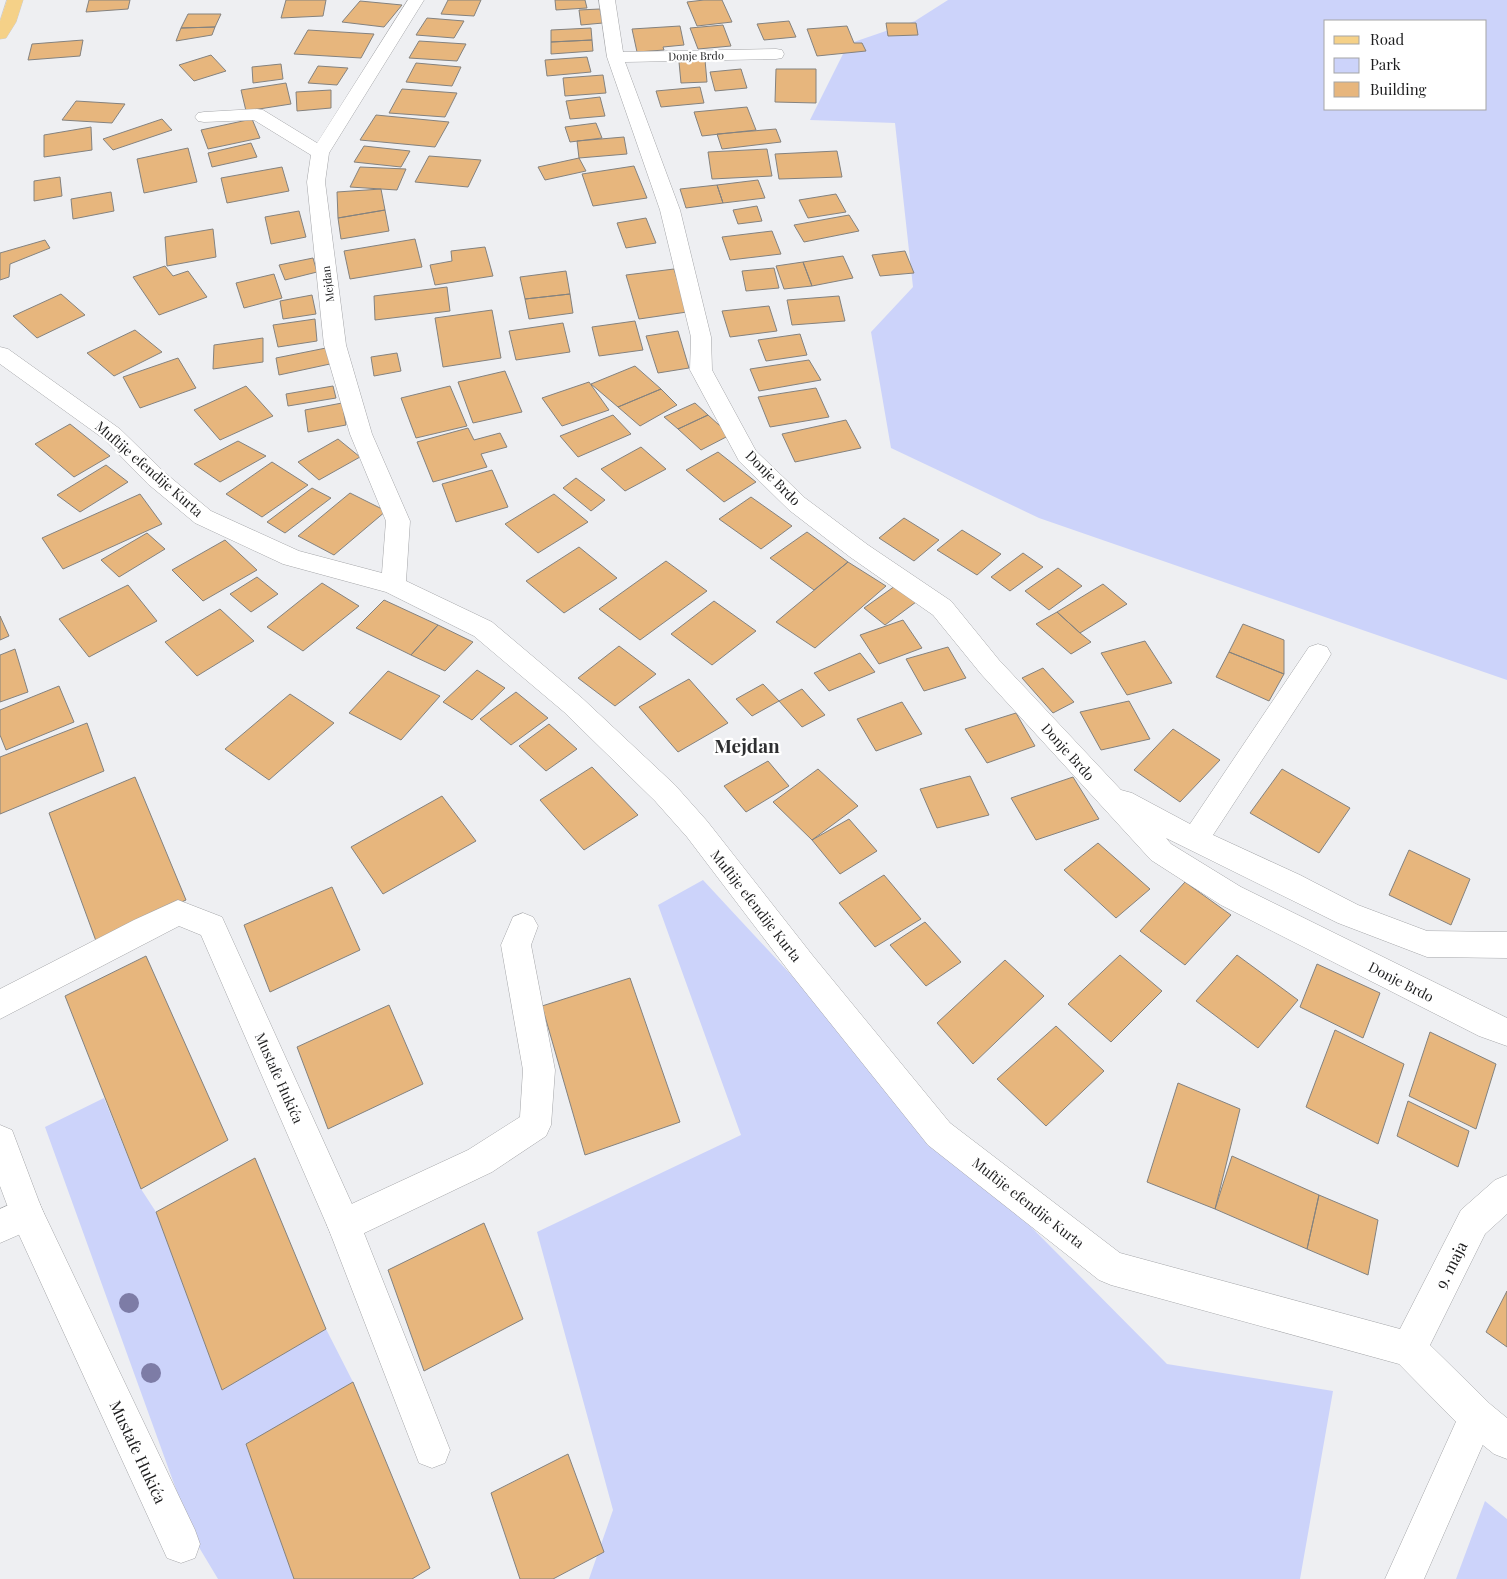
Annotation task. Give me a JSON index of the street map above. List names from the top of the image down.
{
  "streets": {
    "street": [
      "Donje Brdo",
      "Mejdan",
      "Muftije efendije Kurta",
      "Mustafe Hukića",
      "9. maja"
    ]
  },
  "crossings": [
    ["Mejdan", "Muftije efendije Kurta"],
    ["Muftije efendije Kurta", "9. maja"]
  ],
  "districts": ["Mejdan"],
  "legend": ["Road", "Park", "Building"]
}
